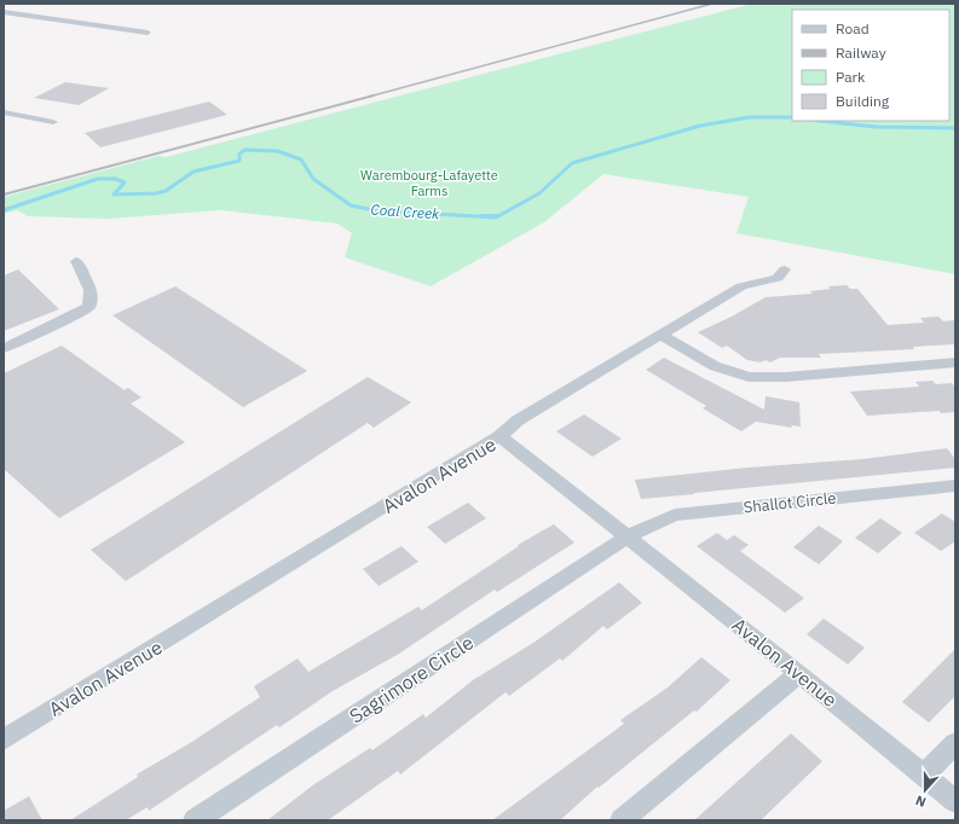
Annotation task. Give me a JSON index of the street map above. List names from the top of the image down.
{
  "streets": {
    "street": ["Avalon Avenue", "Shallot Circle", "Sagrimore Circle"]
  },
  "crossings": [
    ["Avalon Avenue", "Shallot Circle"],
    ["Avalon Avenue", "Sagrimore Circle"],
    ["Shallot Circle", "Sagrimore Circle"]
  ],
  "water": ["Coal Creek"],
  "parks": ["Warembourg-Lafayette Farms"],
  "legend": [
    "Road",
    "Railway",
    "Park",
    "Building"
  ],
  "north": "bottom"
}
